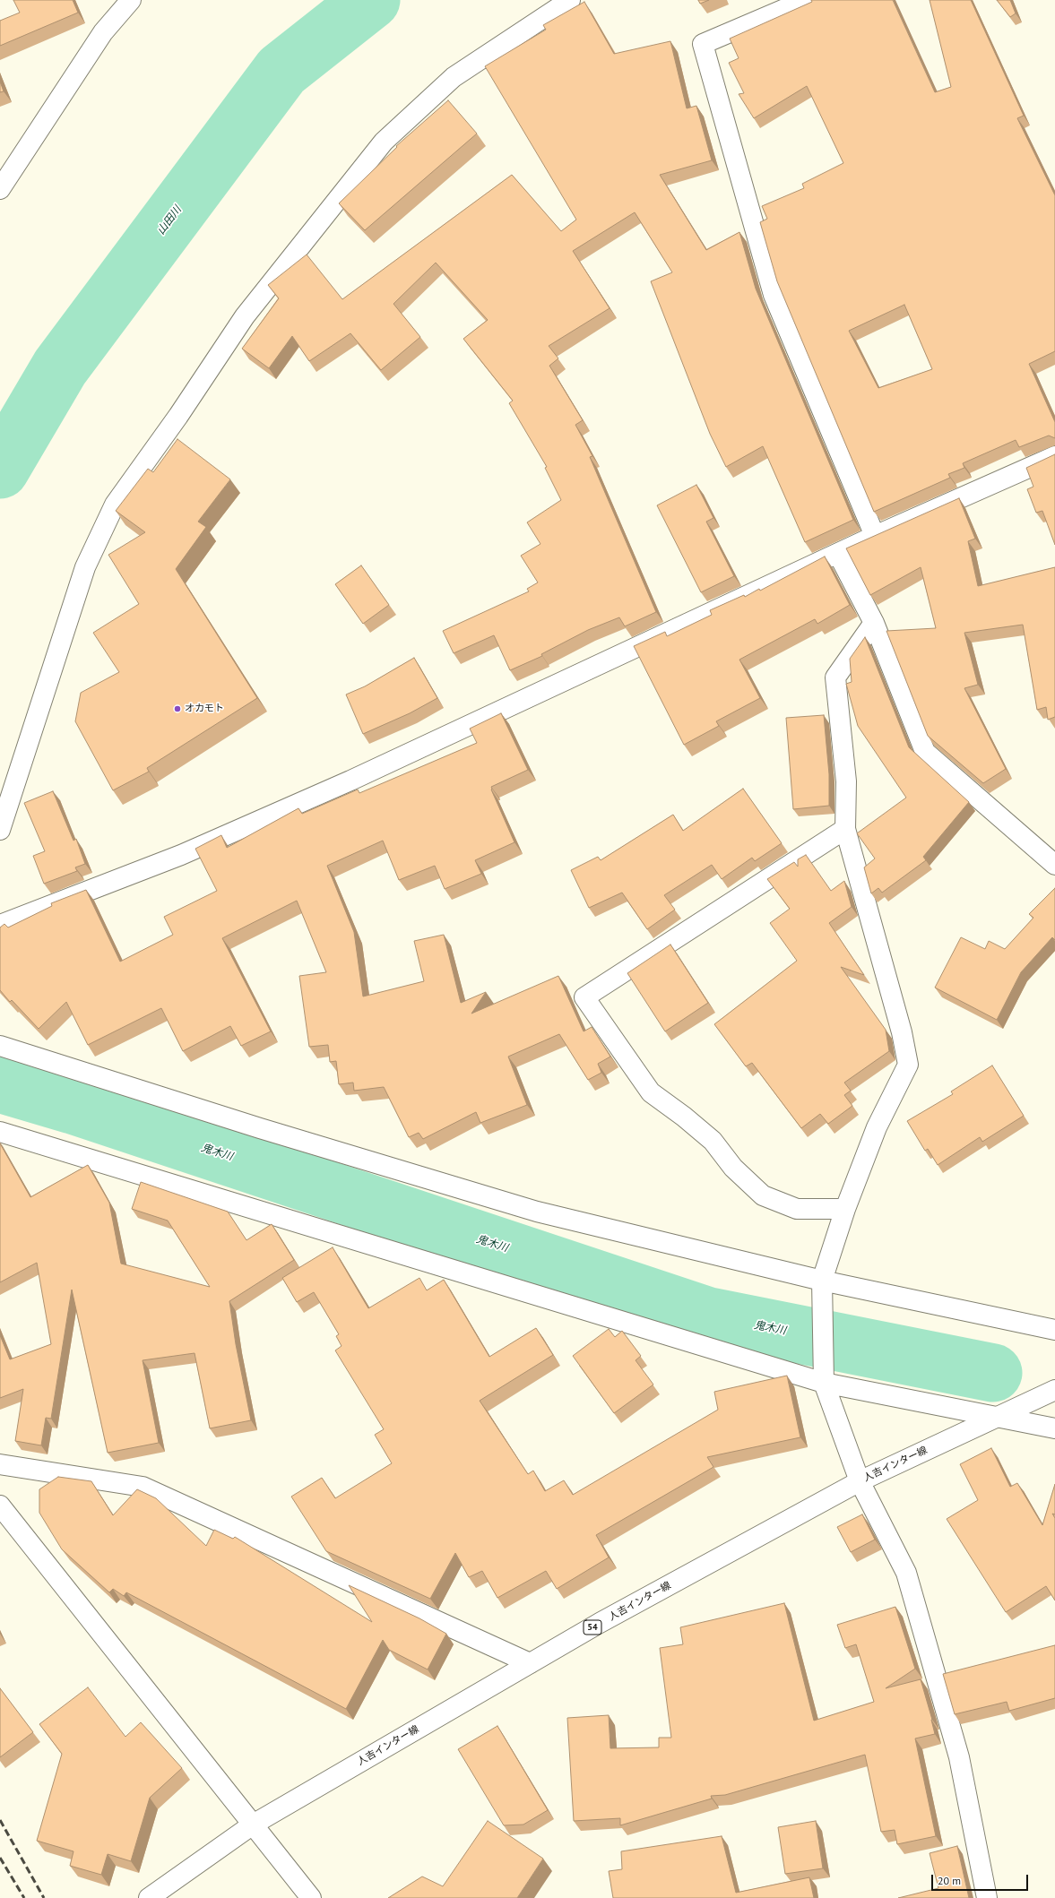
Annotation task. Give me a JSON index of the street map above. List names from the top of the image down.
{
  "streets": {
    "street": ["人吉インター線", "54"]
  },
  "water": ["山田川", "鬼木川"],
  "places": ["オカモト"],
  "scale_bar": "20 m"
}
